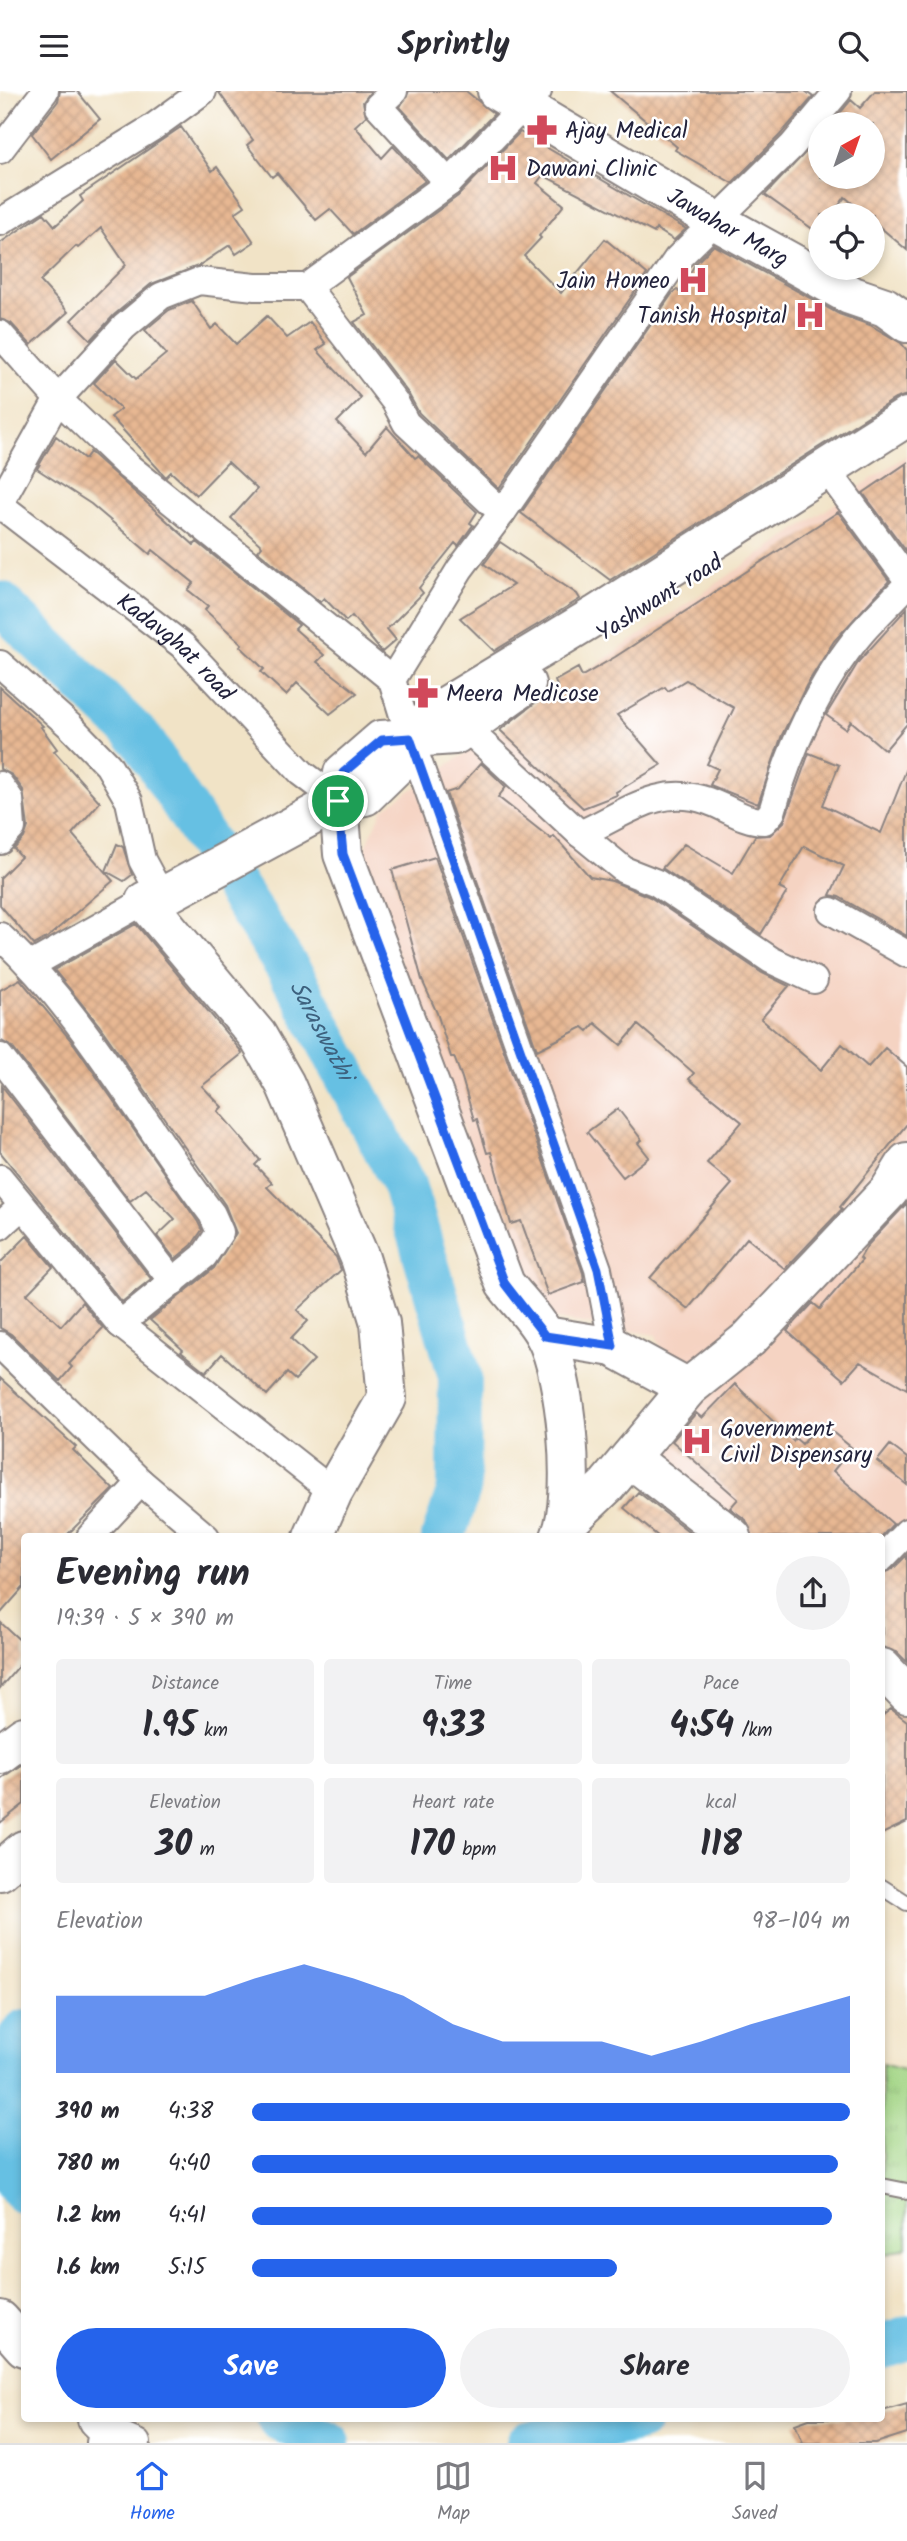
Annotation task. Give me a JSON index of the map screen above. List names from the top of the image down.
{
  "streets": {
    "main road": ["Jawahar Marg", "Yashwant road"],
    "street": ["Kadavghat road"]
  },
  "crossings": [
    ["Yashwant road", "Kadavghat road"]
  ],
  "water": ["Saraswathi"],
  "places": {
    "pharmacy": ["Ajay Medical", "Meera Medicose"],
    "hospital": [
      "Dawani Clinic",
      "Jain Homeo",
      "Tanish Hospital",
      "Government Civil Dispensary"
    ]
  },
  "north": "top right",
  "page": {
    "header": "Sprintly",
    "heading": ["Evening run", "19:39 · 5 × 390 m"],
    "stats": [
      ["Distance", "1.95 km"],
      ["Time", "9:33"],
      ["Pace", "4:54 /km"],
      ["Elevation", "30 m"],
      ["Heart rate", "170 bpm"],
      ["kcal", "118"]
    ],
    "chart": ["Elevation", "98–104 m"],
    "list": [
      {
        "name": "390 m",
        "note": "4:38"
      },
      {
        "name": "780 m",
        "note": "4:40"
      },
      {
        "name": "1.2 km",
        "note": "4:41"
      },
      {
        "name": "1.6 km",
        "note": "5:15"
      }
    ],
    "buttons": ["Save", "Share"],
    "tabs": ["Home", "Map", "Saved"]
  }
}
